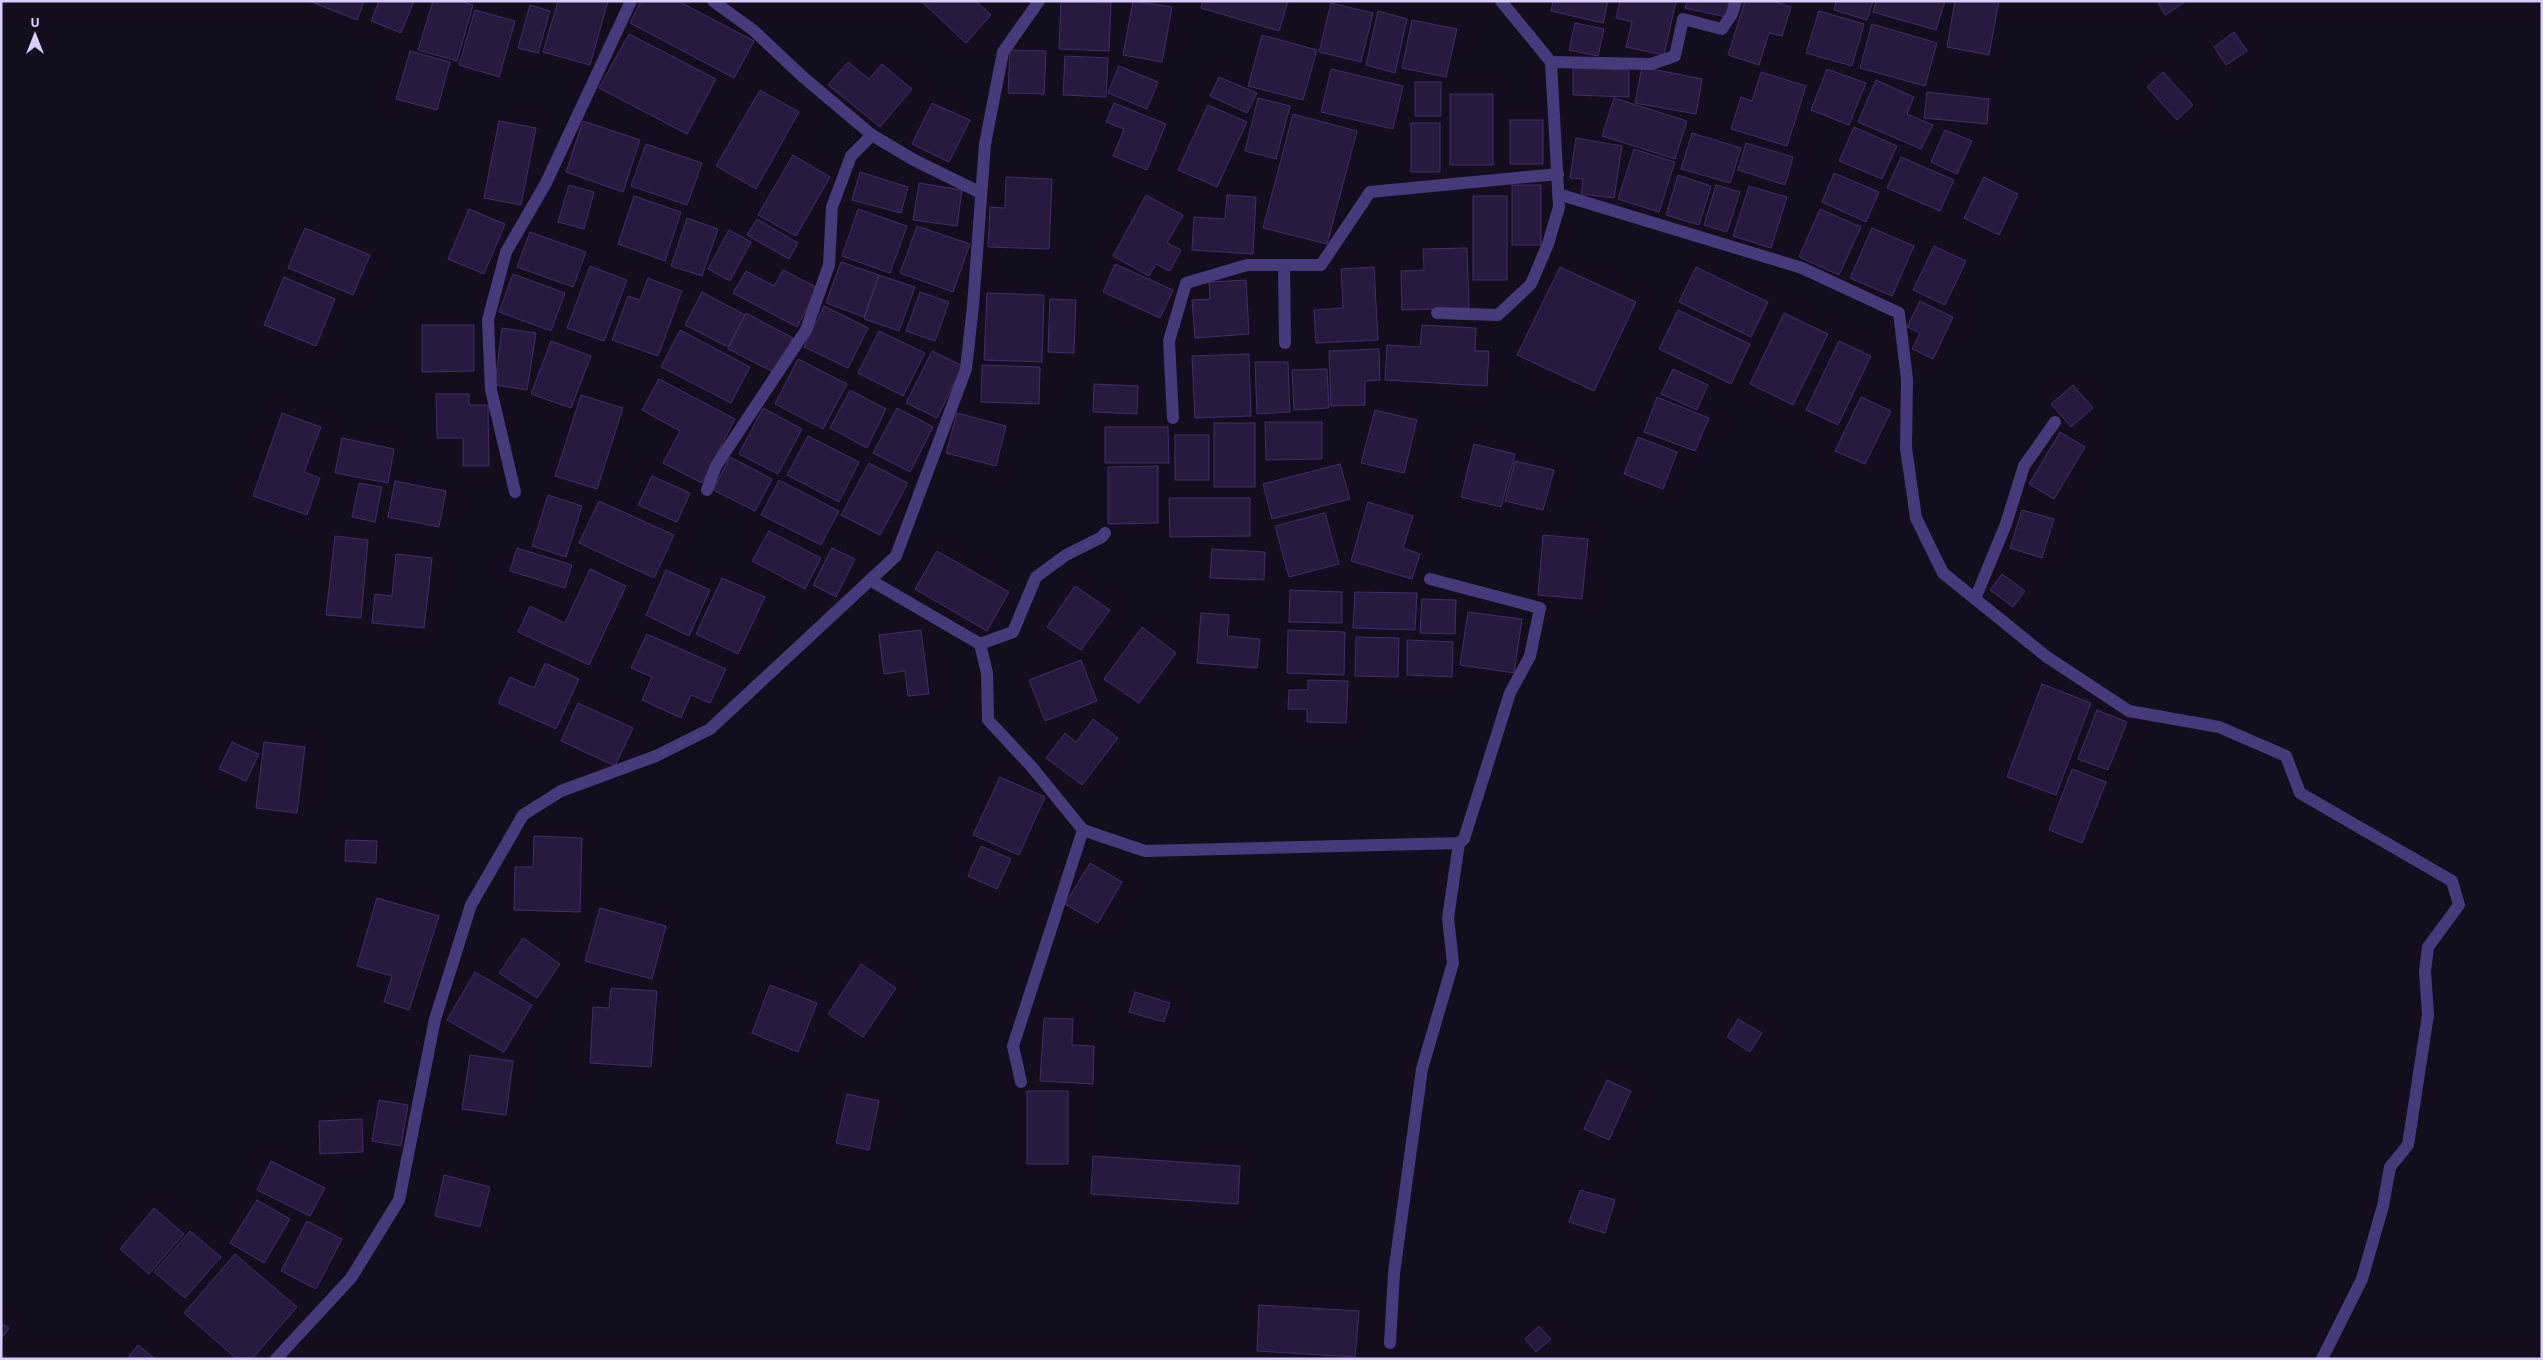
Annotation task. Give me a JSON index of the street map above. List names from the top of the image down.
{
  "north": "top"
}
